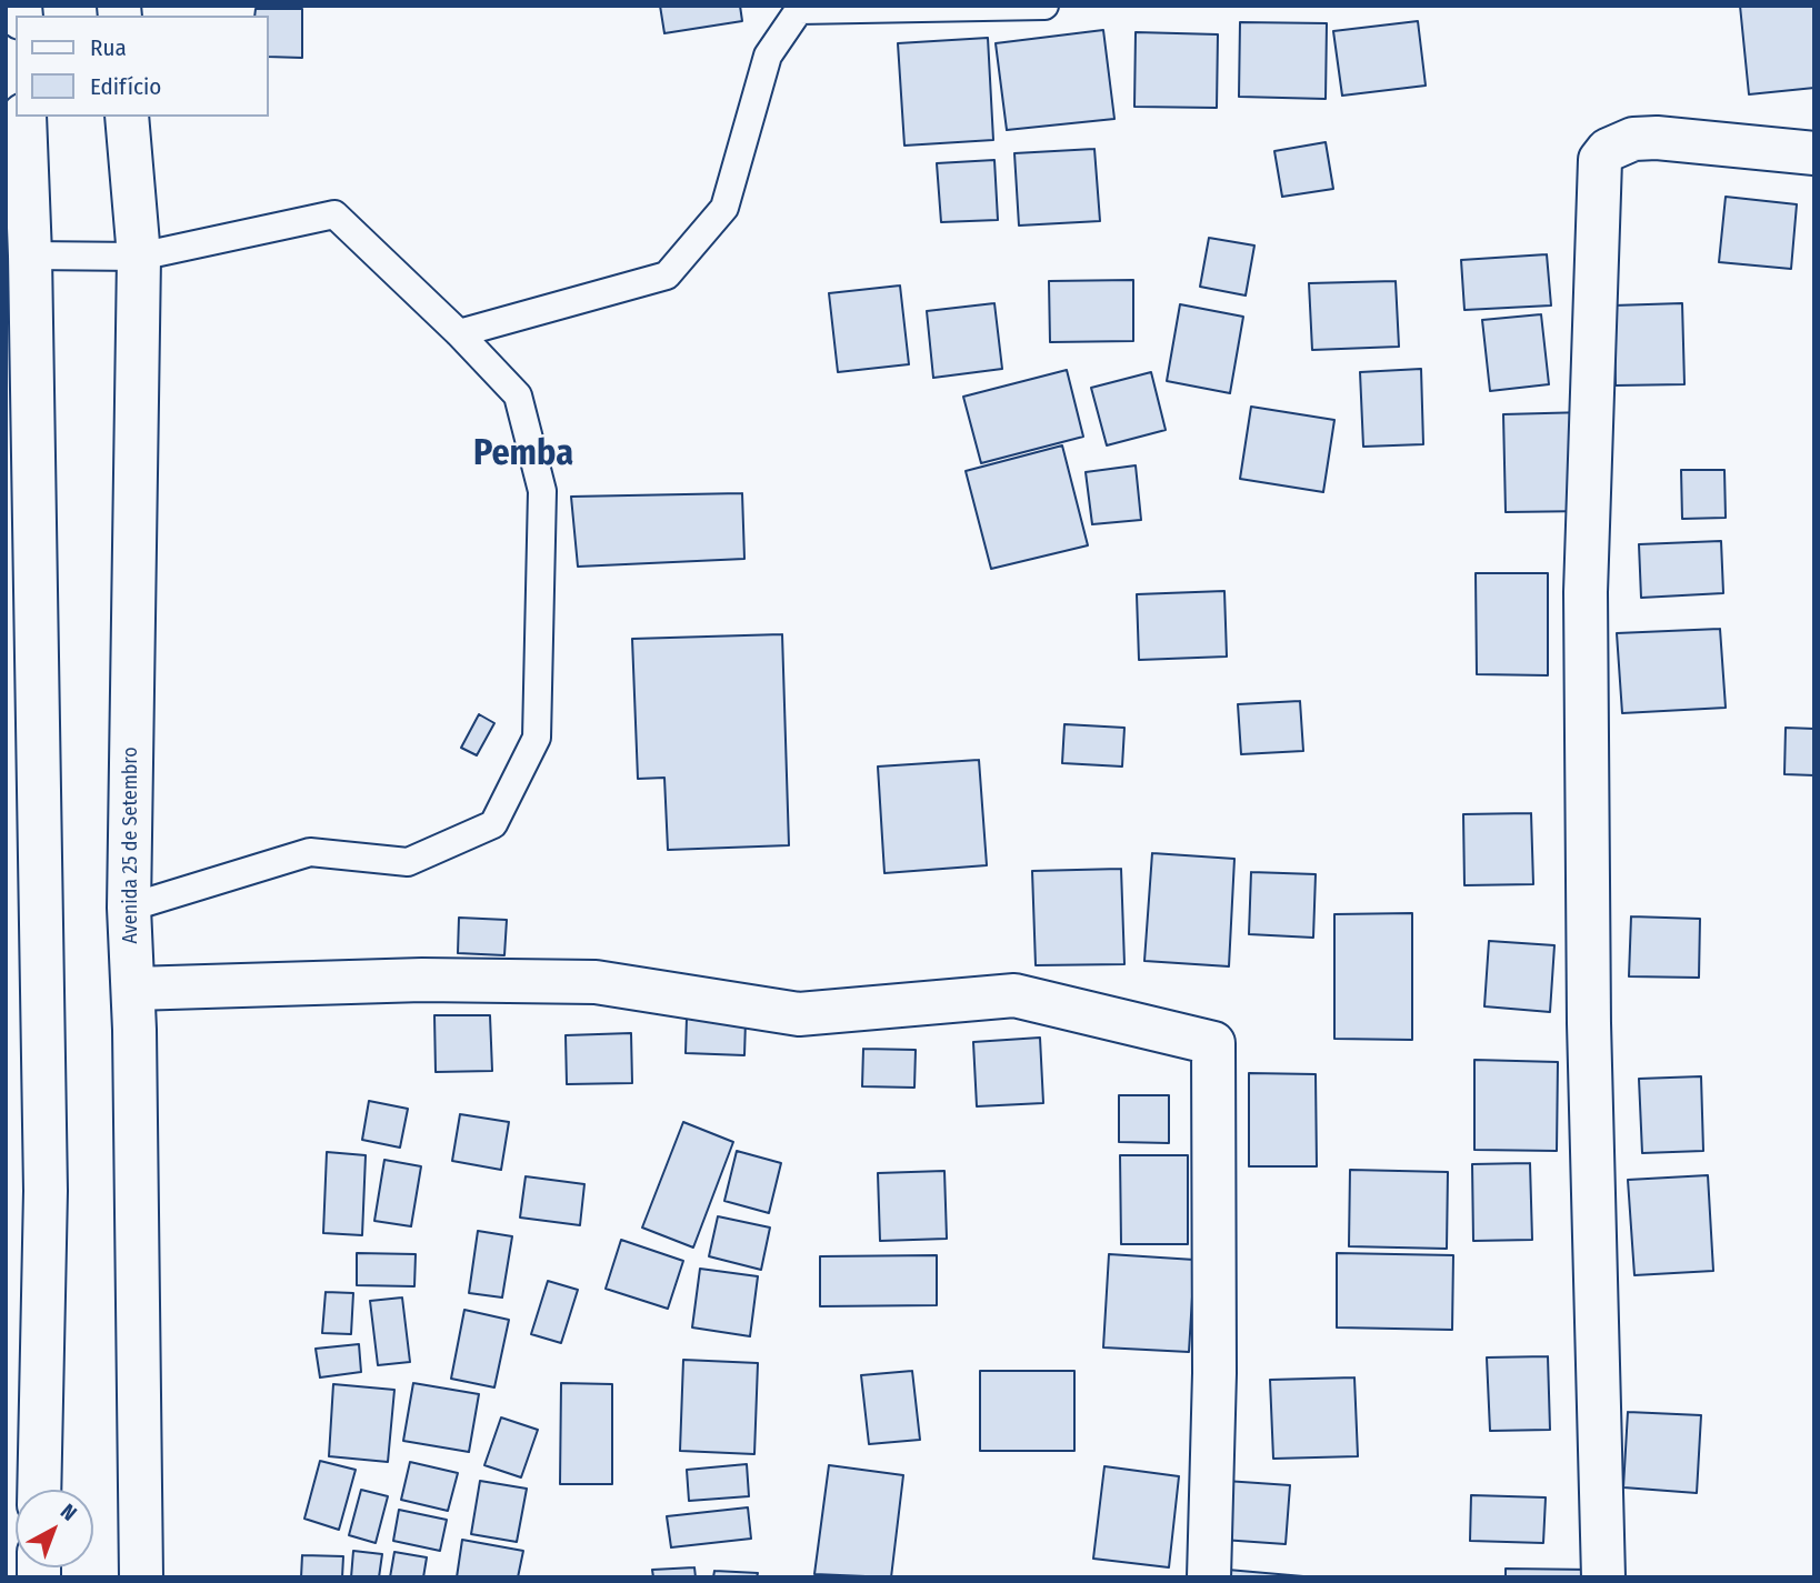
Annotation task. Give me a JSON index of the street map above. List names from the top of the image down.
{
  "streets": {
    "main road": ["Avenida 25 de Setembro"]
  },
  "districts": ["Pemba"],
  "legend": ["Rua", "Edifício"],
  "north": "top right"
}
